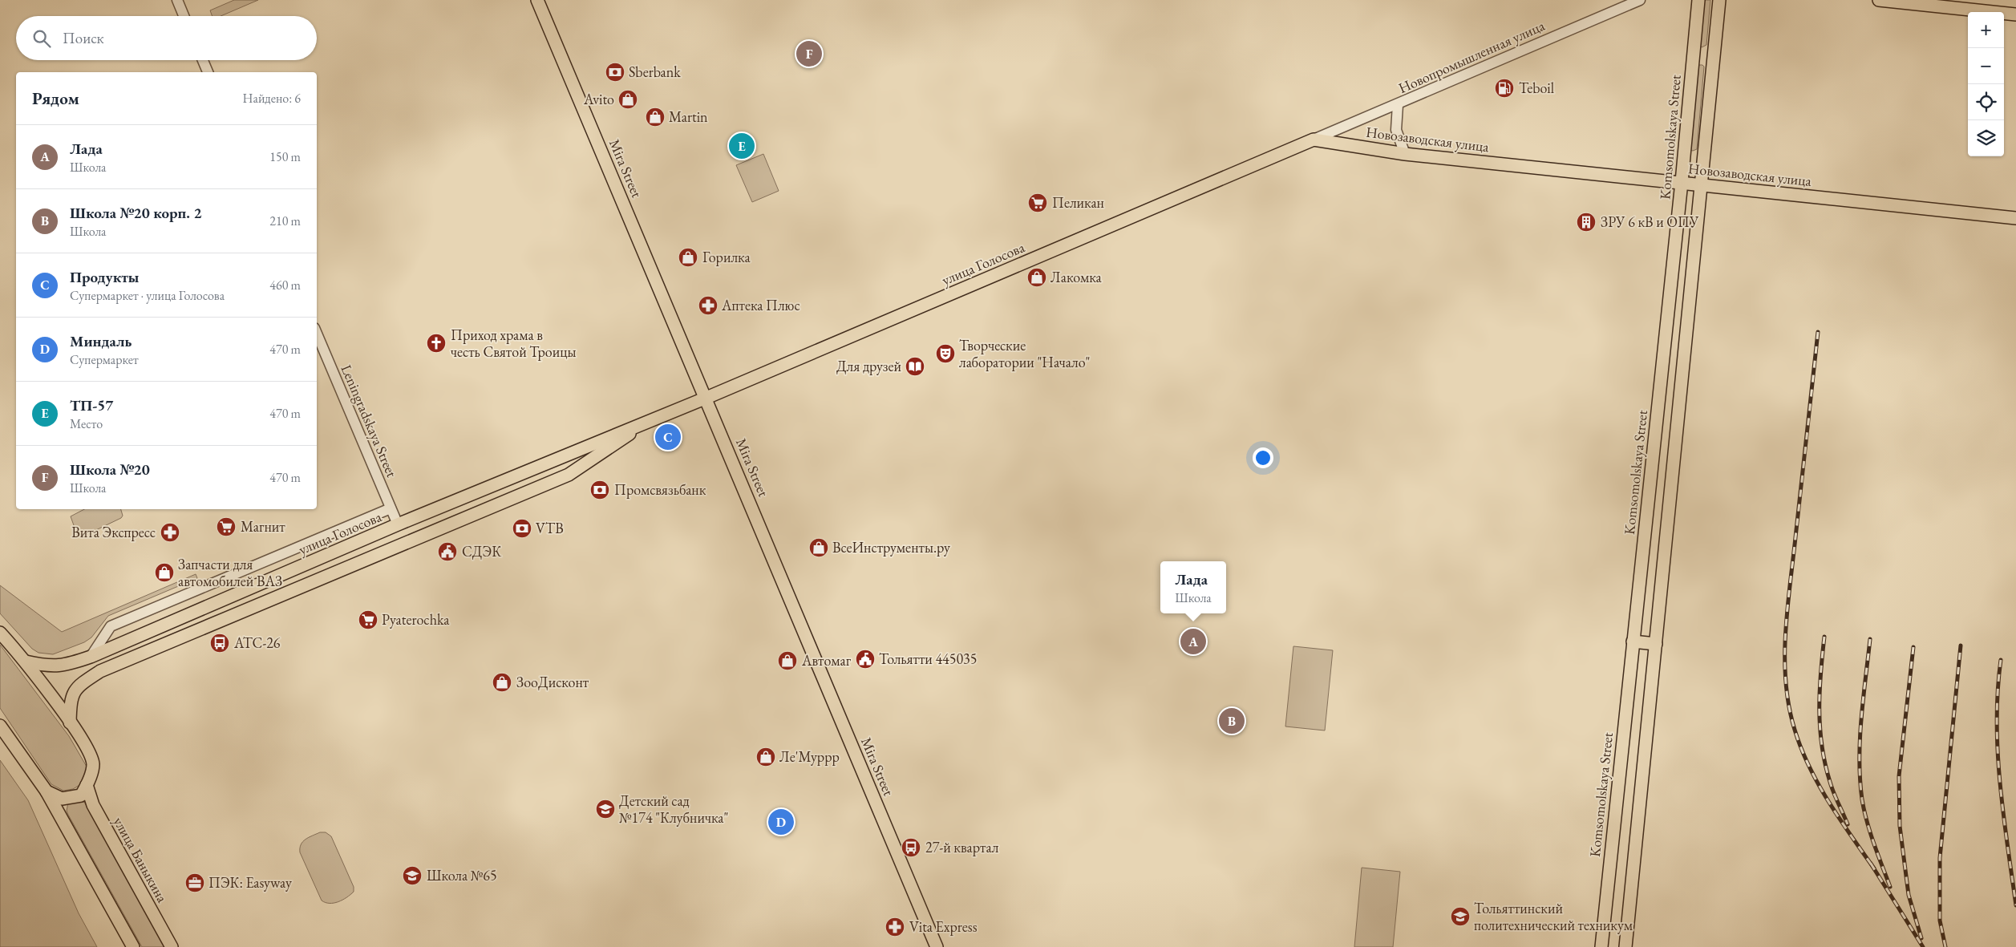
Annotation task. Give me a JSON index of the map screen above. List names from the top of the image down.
{
  "streets": {
    "main road": [
      "Komsomolskaya Street",
      "Новозаводская улица",
      "Mira Street",
      "улица Голосова",
      "улица Баныкина"
    ],
    "street": ["Новопромышленная улица", "Leningradskaya Street"]
  },
  "crossings": [
    ["Новопромышленная улица", "Новозаводская улица"],
    ["Новопромышленная улица", "улица Голосова"],
    ["Komsomolskaya Street", "Новозаводская улица"],
    ["Новозаводская улица", "улица Голосова"],
    ["Mira Street", "улица Голосова"],
    ["улица Голосова", "Leningradskaya Street"]
  ],
  "places": {
    "bank": ["Sberbank", "Промсвязьбанк", "VTB"],
    "fuel station": ["Teboil"],
    "shop": [
      "Avito",
      "Martin",
      "Горилка",
      "Лакомка",
      "ВсеИнструменты.ру",
      "Запчасти для автомобилей ВАЗ",
      "Автомаг",
      "ЗооДисконт",
      "Ле'Муррр"
    ],
    "supermarket": ["Пеликан", "Магнит", "Pyaterochka"],
    "building": ["ЗРУ 6 кВ и ОПУ"],
    "pharmacy": ["Аптека Плюс", "Вита Экспресс", "Vita Express"],
    "church": ["Приход храма в честь Святой Троицы"],
    "theatre": ["Творческие лаборатории \"Начало\""],
    "library": ["Для друзей"],
    "public building": ["СДЭК", "Тольятти 445035"],
    "bus stop": ["АТС-26", "27-й квартал"],
    "school or university": ["Детский сад №174 \"Клубничка\"", "Школа №65", "Тольяттинский политехнический техникум"],
    "office": ["ПЭК: Easyway"]
  },
  "page": {
    "map_buttons": ["+", "−"],
    "search": "Поиск",
    "pins": [
      "F",
      "E",
      "C",
      "A",
      "B",
      "D"
    ],
    "heading": ["Рядом", "Найдено: 6"],
    "list": [
      {
        "mark": "A",
        "name": "Лада",
        "note": "Школа",
        "value": "150 m"
      },
      {
        "mark": "B",
        "name": "Школа №20 корп. 2",
        "note": "Школа",
        "value": "210 m"
      },
      {
        "mark": "C",
        "name": "Продукты",
        "note": "Супермаркет · улица Голосова",
        "value": "460 m"
      },
      {
        "mark": "D",
        "name": "Миндаль",
        "note": "Супермаркет",
        "value": "470 m"
      },
      {
        "mark": "E",
        "name": "ТП-57",
        "note": "Место",
        "value": "470 m"
      },
      {
        "mark": "F",
        "name": "Школа №20",
        "note": "Школа",
        "value": "470 m"
      }
    ],
    "popup": ["Лада", "Школа"]
  }
}
